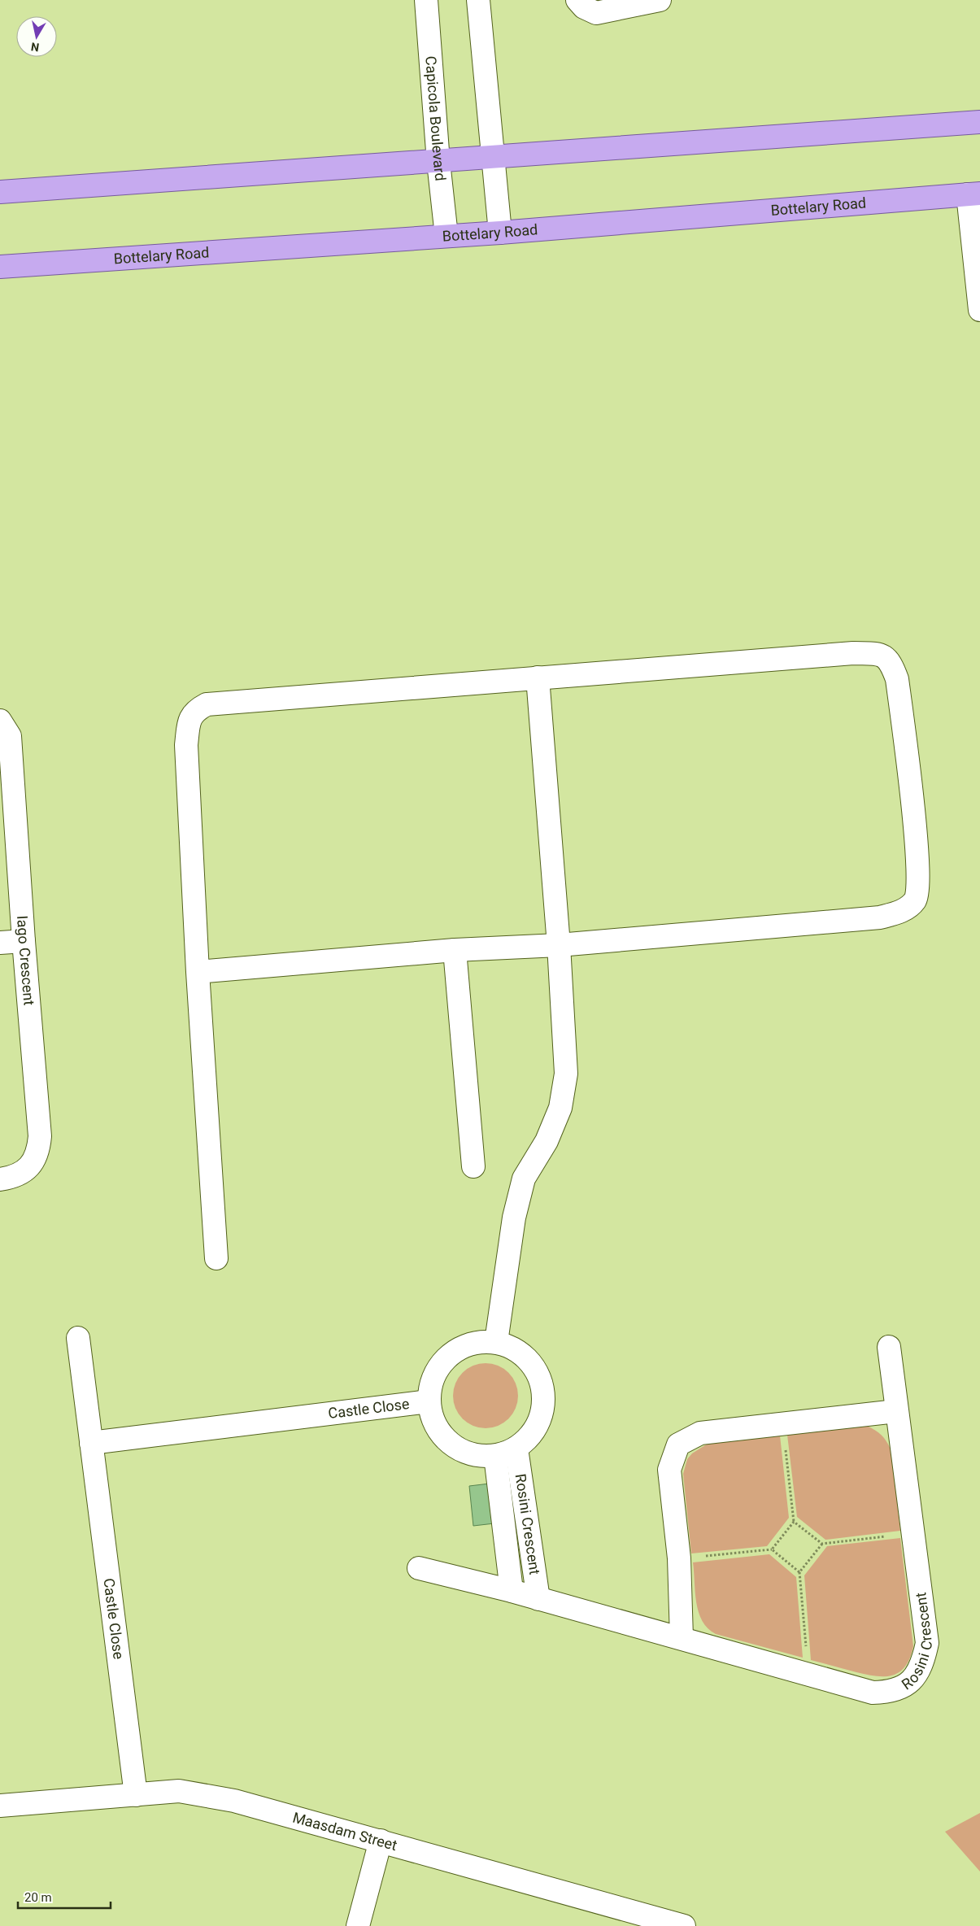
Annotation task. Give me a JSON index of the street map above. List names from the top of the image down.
{
  "streets": {
    "main road": ["Bottelary Road"],
    "street": [
      "Capicola Boulevard",
      "Iago Crescent",
      "Castle Close",
      "Rosini Crescent",
      "Maasdam Street"
    ]
  },
  "crossings": [
    ["Capicola Boulevard", "Bottelary Road"],
    ["Castle Close", "Rosini Crescent"],
    ["Castle Close", "Maasdam Street"]
  ],
  "scale_bar": "20 m",
  "north": "bottom"
}
